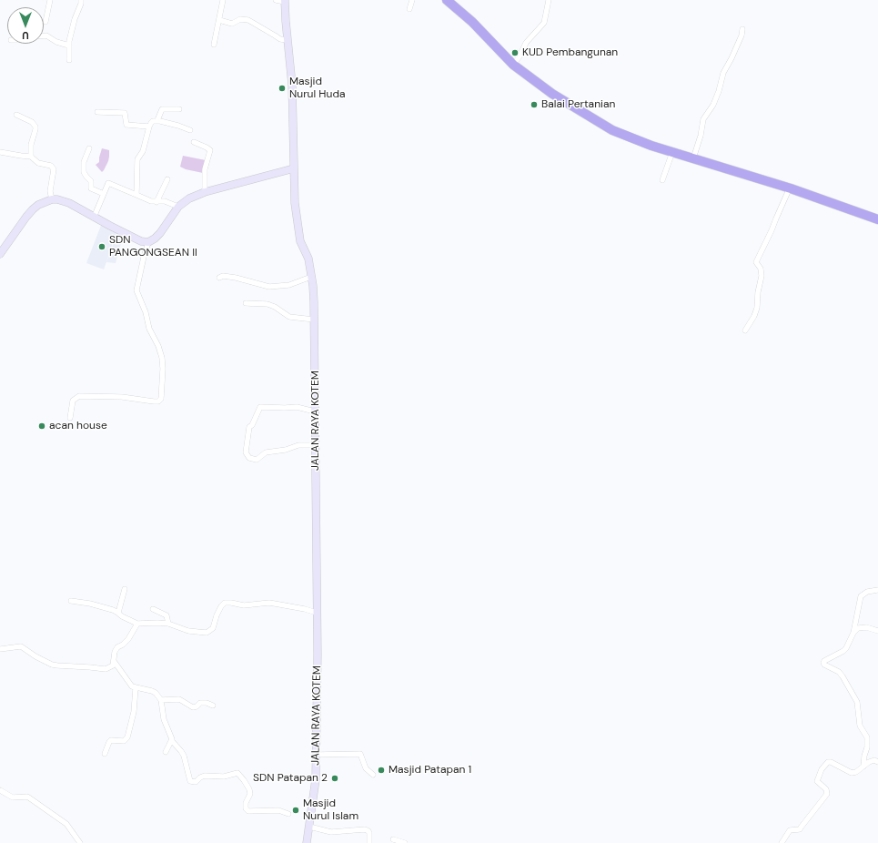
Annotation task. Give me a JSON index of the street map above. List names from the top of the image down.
{
  "streets": {
    "street": ["JALAN RAYA KOTEM"]
  },
  "places": [
    "KUD Pembangunan",
    "Masjid Nurul Huda",
    "Balai Pertanian",
    "SDN PANGONGSEAN II",
    "acan house",
    "Masjid Patapan 1",
    "SDN Patapan 2",
    "Masjid Nurul Islam"
  ],
  "north": "bottom"
}
